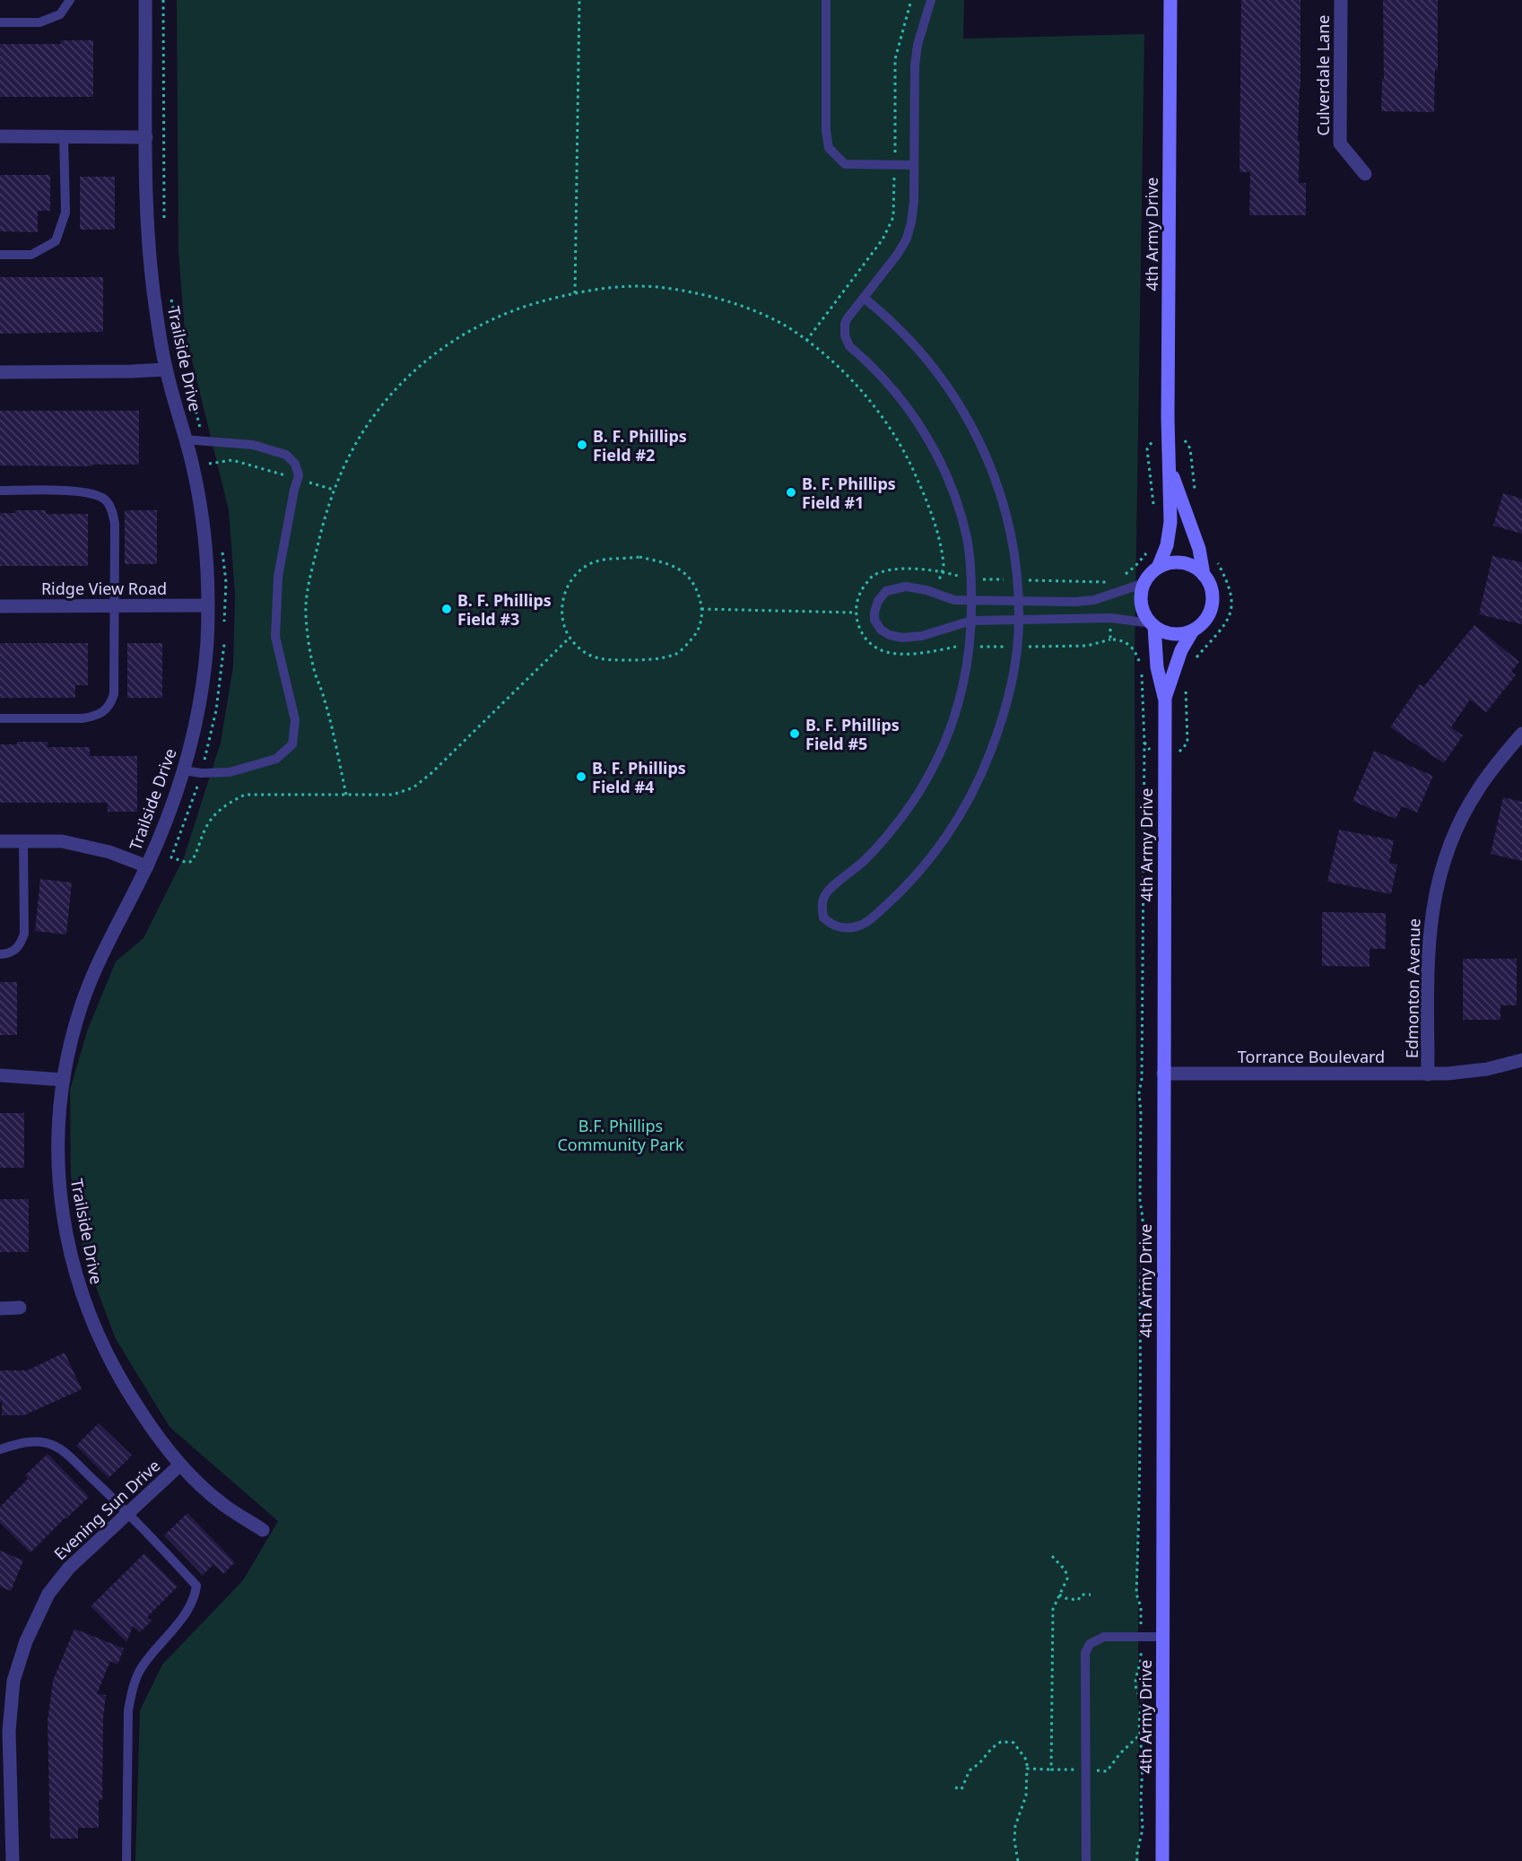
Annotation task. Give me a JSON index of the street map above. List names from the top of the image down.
{
  "streets": {
    "street": [
      "Culverdale Lane",
      "4th Army Drive",
      "Trailside Drive",
      "Ridge View Road",
      "Edmonton Avenue",
      "Torrance Boulevard",
      "Evening Sun Drive"
    ]
  },
  "crossings": [
    ["4th Army Drive", "Torrance Boulevard"],
    ["Trailside Drive", "Ridge View Road"],
    ["Trailside Drive", "Evening Sun Drive"],
    ["Edmonton Avenue", "Torrance Boulevard"]
  ],
  "parks": ["B.F. Phillips Community Park"],
  "places": [
    "B. F. Phillips Field #2",
    "B. F. Phillips Field #1",
    "B. F. Phillips Field #3",
    "B. F. Phillips Field #5",
    "B. F. Phillips Field #4"
  ]
}
